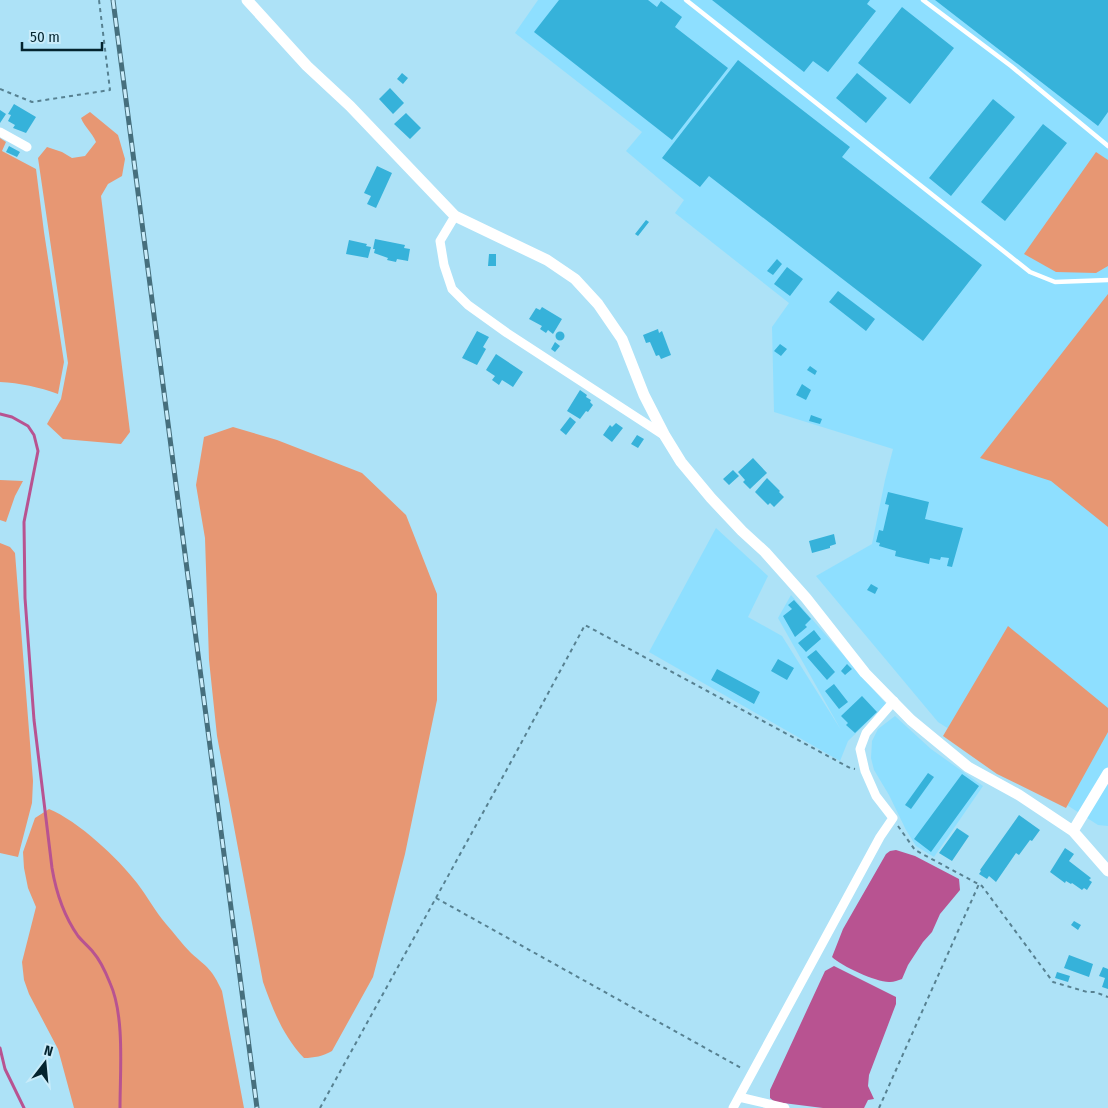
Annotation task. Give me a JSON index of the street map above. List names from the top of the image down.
{
  "scale_bar": "50 m",
  "north": "top"
}
